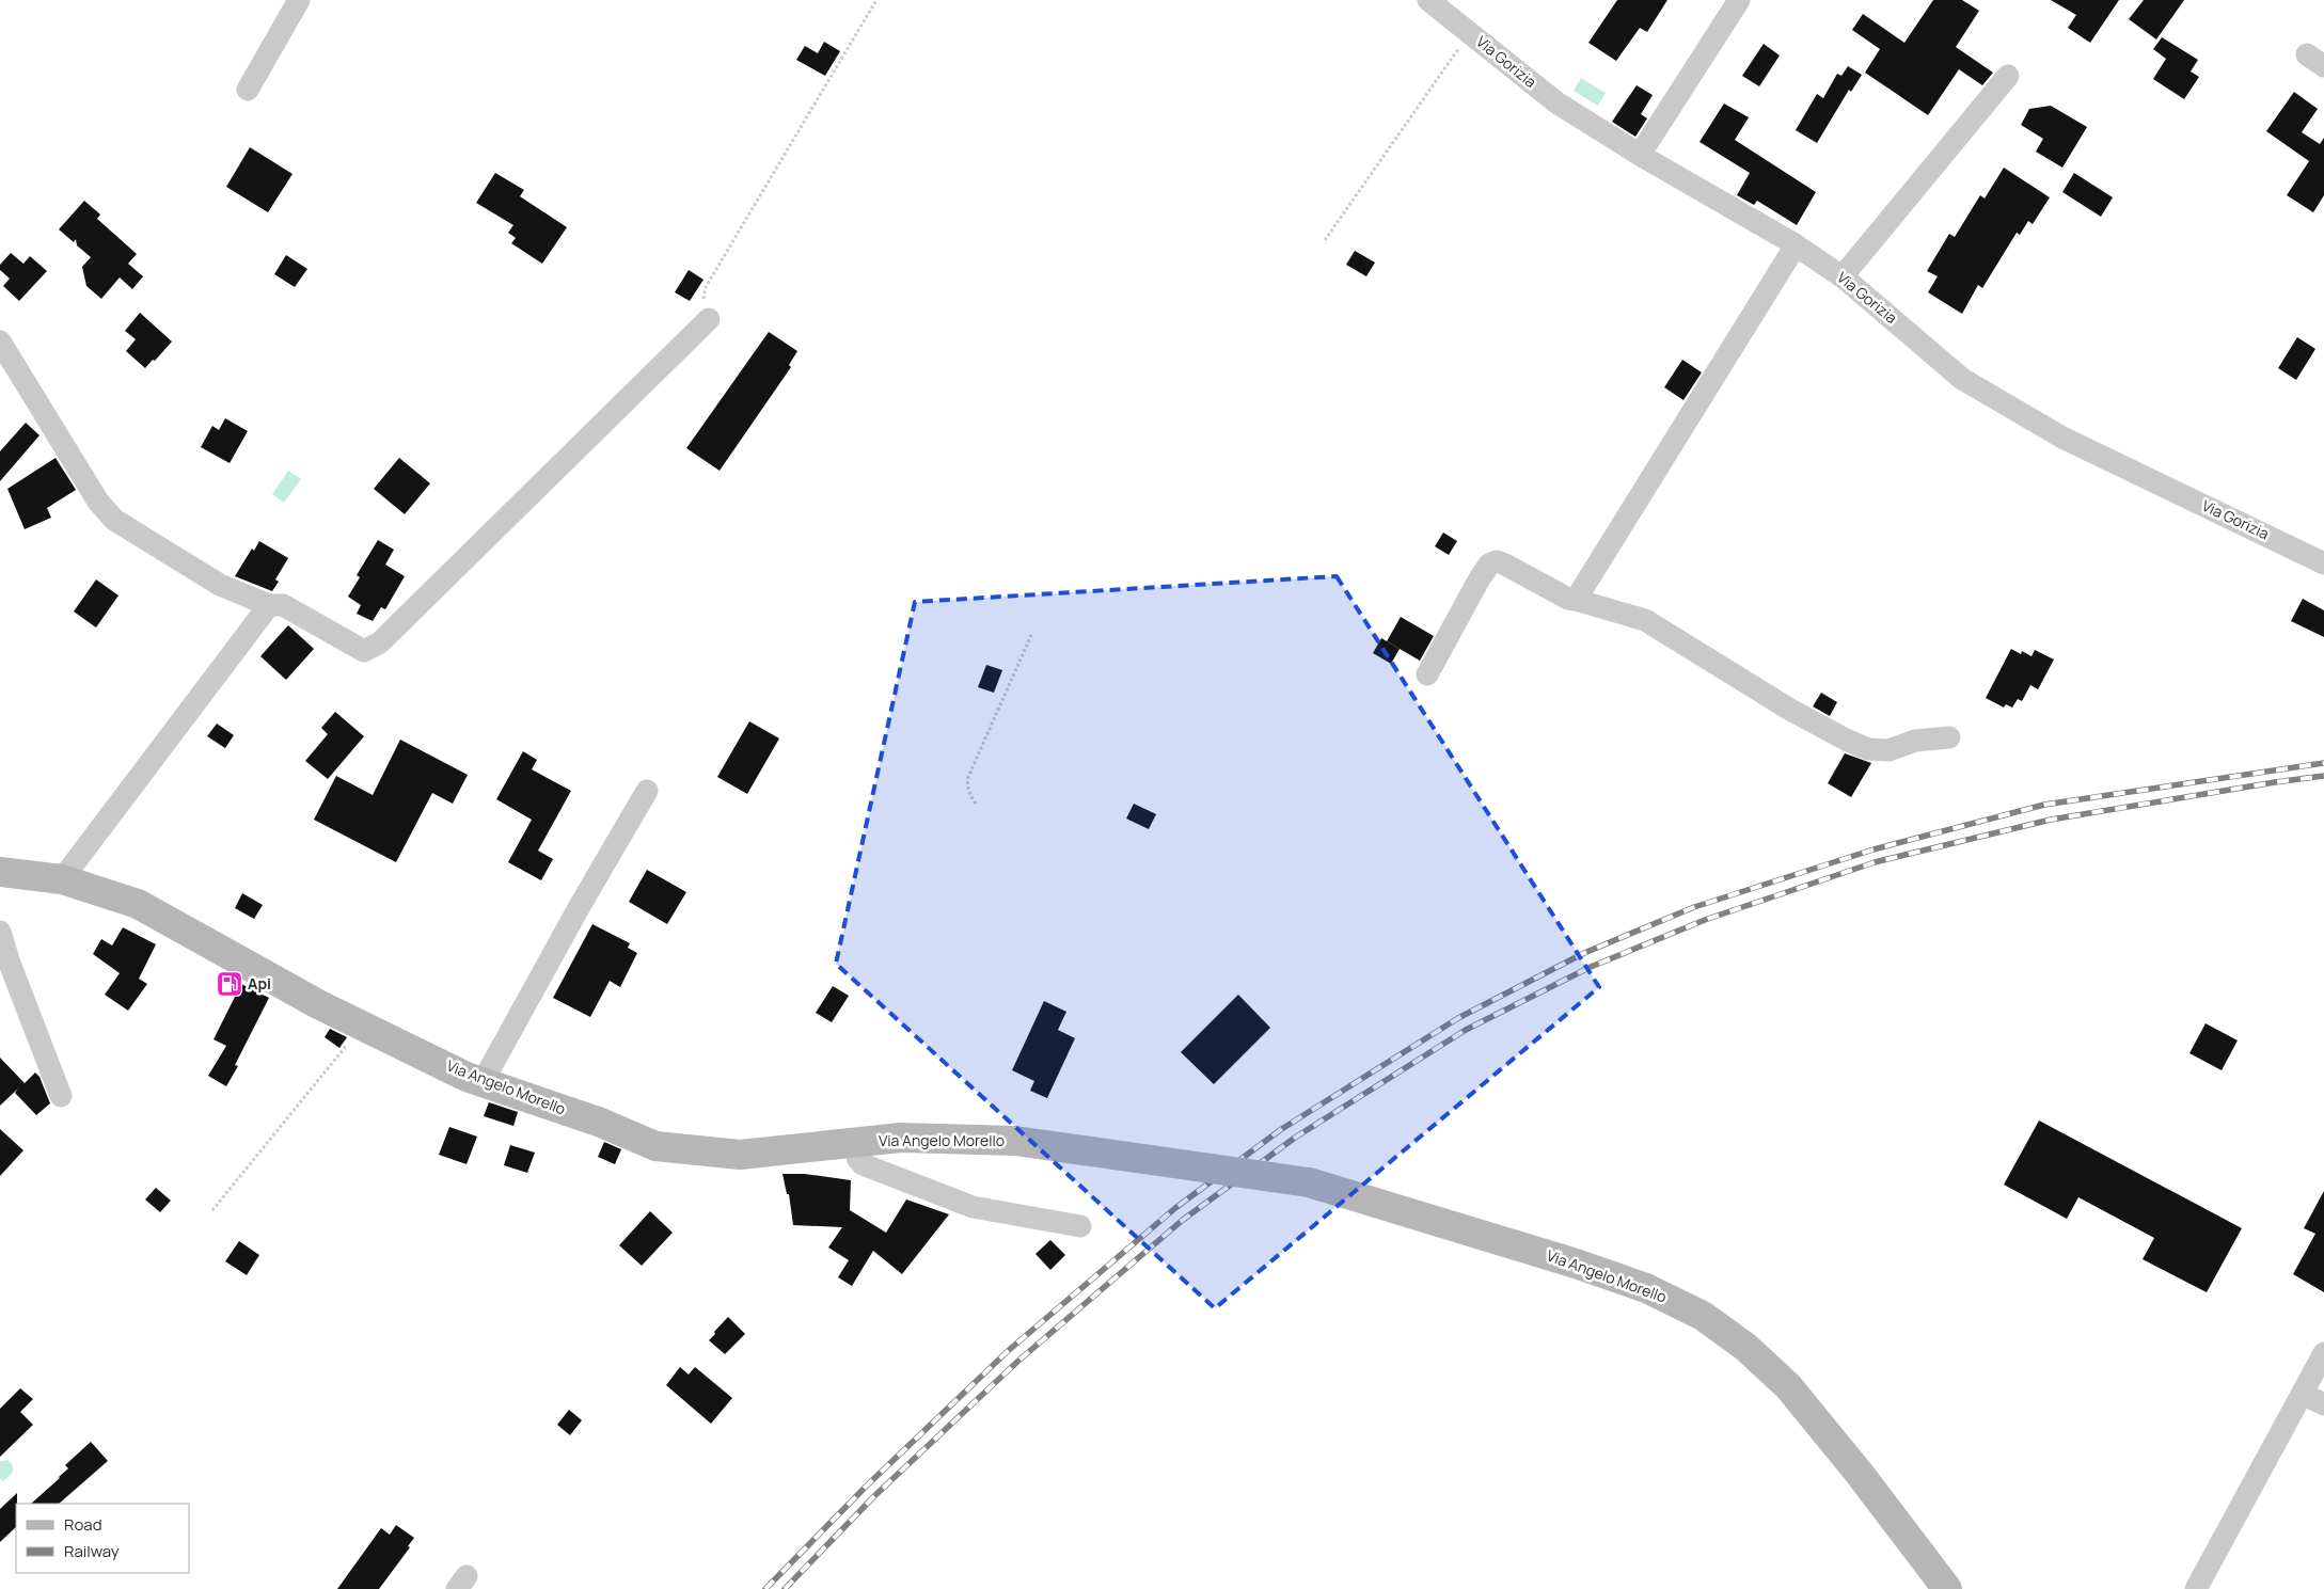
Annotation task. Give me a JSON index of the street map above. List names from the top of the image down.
{
  "streets": {
    "street": ["Via Gorizia", "Via Angelo Morello"]
  },
  "places": {
    "fuel station": ["Api"]
  },
  "legend": ["Road", "Railway"]
}
